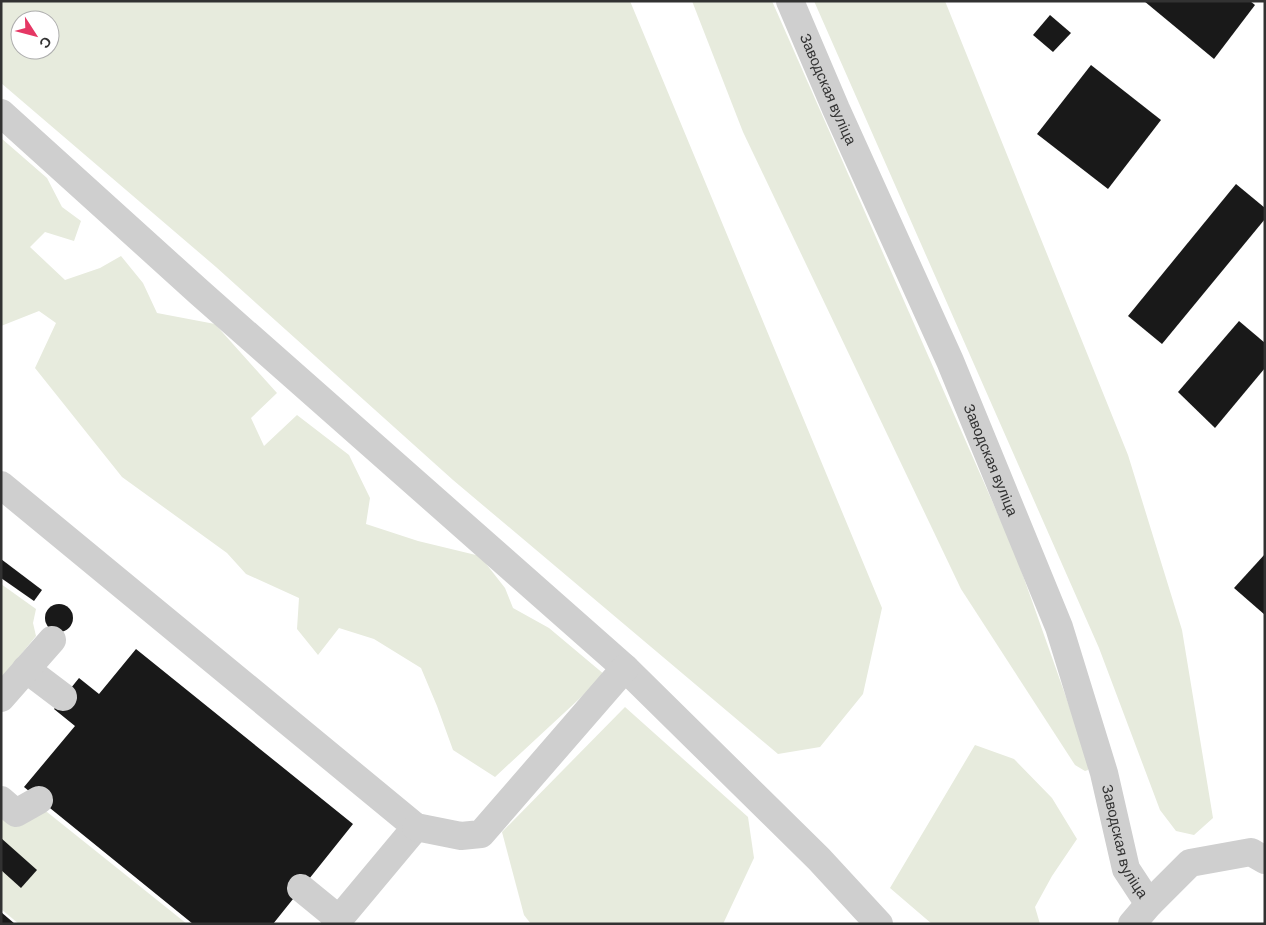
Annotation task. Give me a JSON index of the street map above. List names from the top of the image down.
{
  "streets": {
    "street": ["Заводская вуліца"]
  },
  "north": "bottom right"
}
